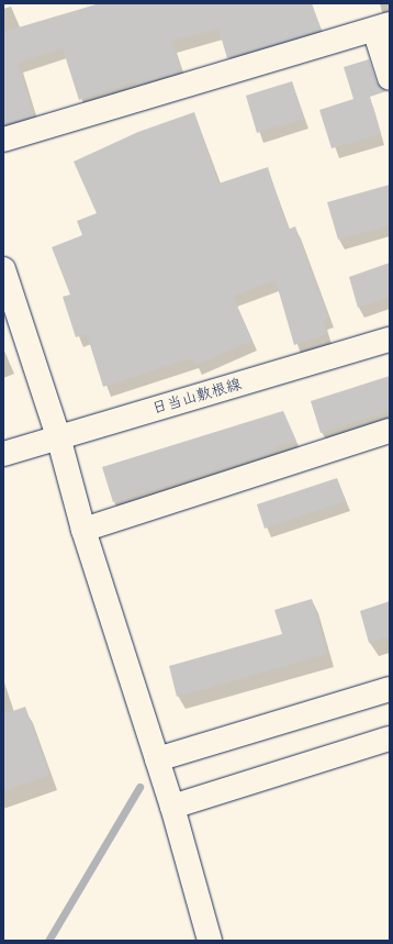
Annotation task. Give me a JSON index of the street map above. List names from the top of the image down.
{
  "streets": {
    "street": ["日当山敷根線"]
  }
}
